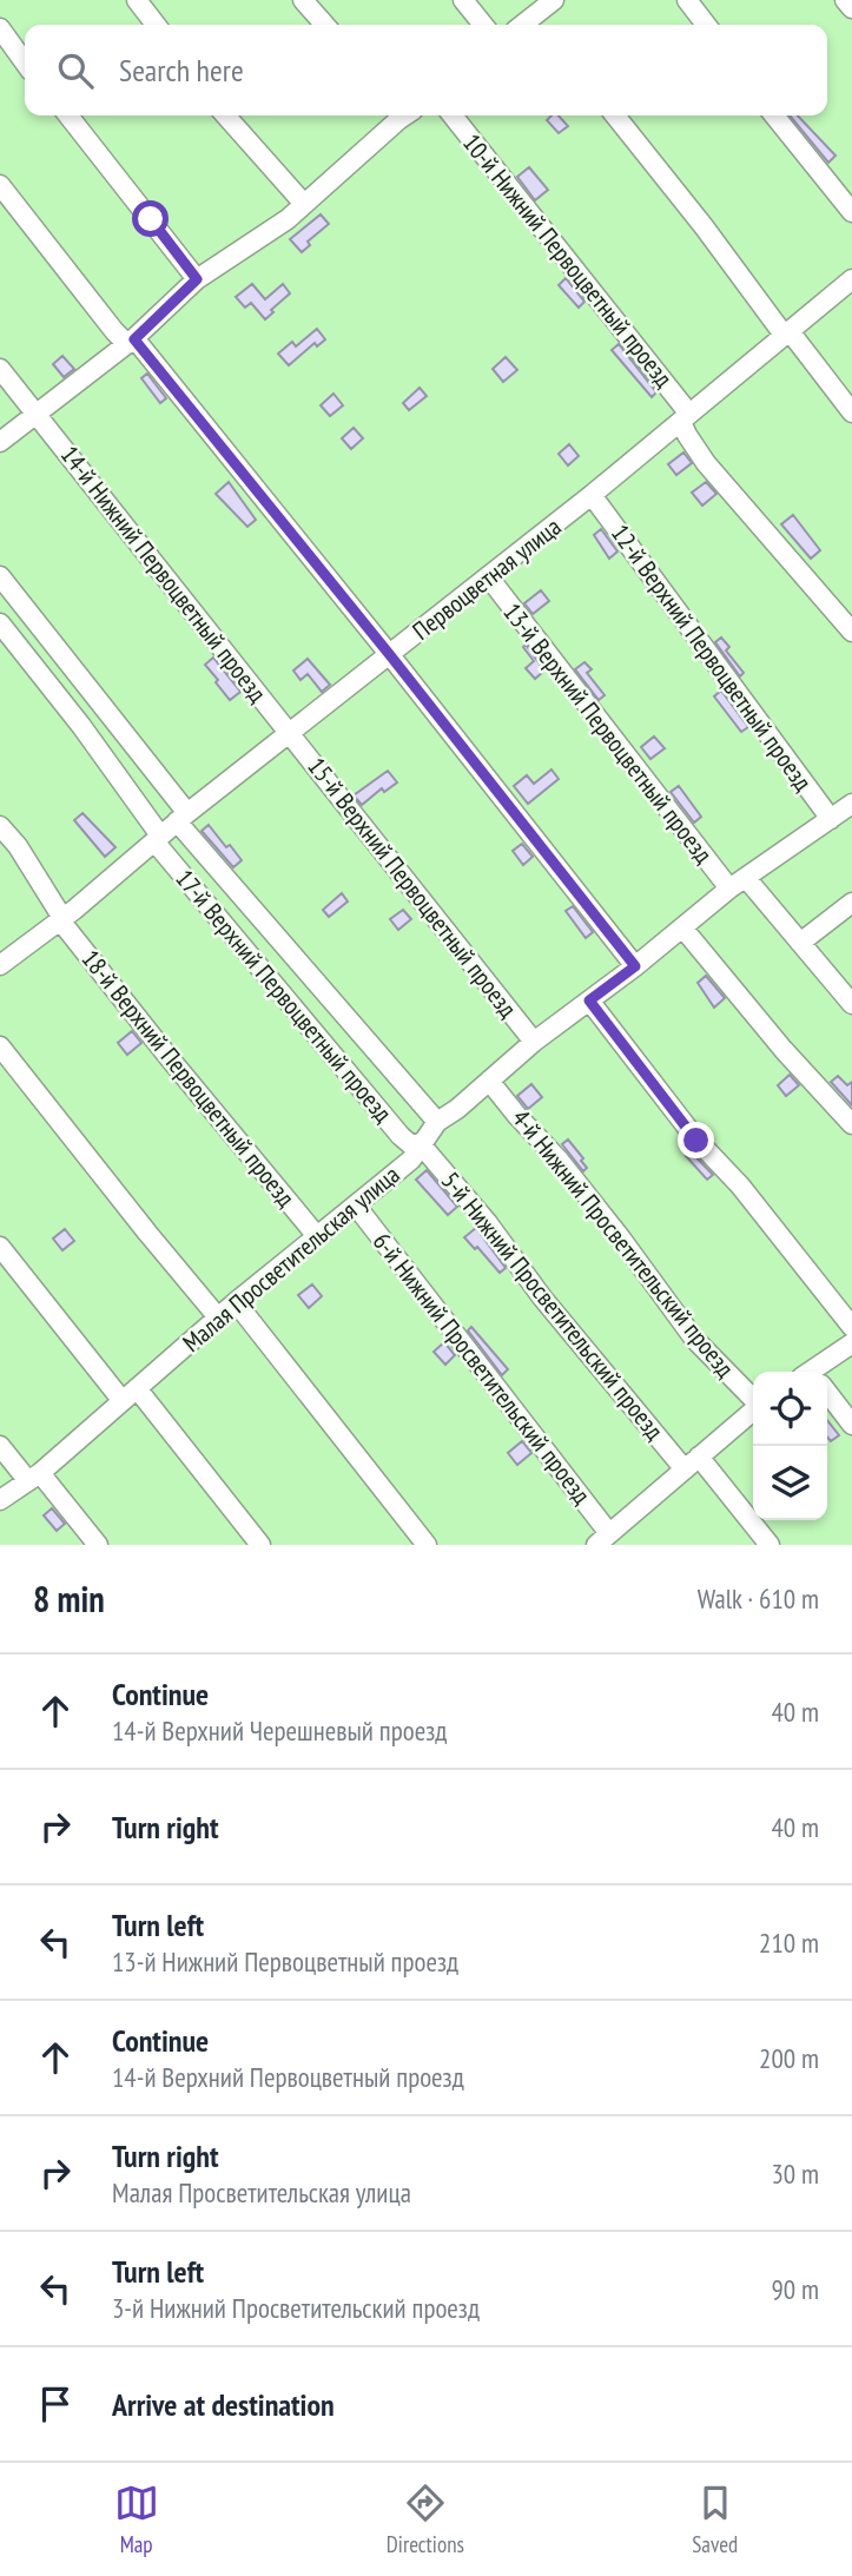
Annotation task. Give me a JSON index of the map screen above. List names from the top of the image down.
{
  "streets": {
    "lane": [
      "10-й Нижний Первоцветный проезд",
      "14-й Нижний Первоцветный проезд",
      "Первоцветная улица",
      "12-й Верхний Первоцветный проезд",
      "13-й Верхний Первоцветный проезд",
      "15-й Верхний Первоцветный проезд",
      "17-й Верхний Первоцветный проезд",
      "18-й Верхний Первоцветный проезд",
      "4-й Нижний Просветительский проезд",
      "Малая Просветительская улица",
      "5-й Нижний Просветительский проезд",
      "6-й Нижний Просветительский проезд"
    ]
  },
  "crossings": [
    ["10-й Нижний Первоцветный проезд", "Первоцветная улица"],
    ["14-й Нижний Первоцветный проезд", "Первоцветная улица"],
    ["14-й Нижний Первоцветный проезд", "15-й Верхний Первоцветный проезд"],
    ["Первоцветная улица", "12-й Верхний Первоцветный проезд"],
    ["Первоцветная улица", "13-й Верхний Первоцветный проезд"],
    ["Первоцветная улица", "15-й Верхний Первоцветный проезд"],
    ["Первоцветная улица", "17-й Верхний Первоцветный проезд"],
    ["Первоцветная улица", "18-й Верхний Первоцветный проезд"],
    ["12-й Верхний Первоцветный проезд", "Малая Просветительская улица"],
    ["13-й Верхний Первоцветный проезд", "Малая Просветительская улица"],
    ["15-й Верхний Первоцветный проезд", "Малая Просветительская улица"],
    ["17-й Верхний Первоцветный проезд", "Малая Просветительская улица"],
    ["17-й Верхний Первоцветный проезд", "5-й Нижний Просветительский проезд"],
    ["18-й Верхний Первоцветный проезд", "Малая Просветительская улица"],
    ["4-й Нижний Просветительский проезд", "Малая Просветительская улица"],
    ["Малая Просветительская улица", "5-й Нижний Просветительский проезд"],
    ["Малая Просветительская улица", "6-й Нижний Просветительский проезд"]
  ],
  "page": {
    "search": "Search here",
    "heading": ["8 min", "Walk · 610 m"],
    "list": [
      ["Continue", "14-й Верхний Черешневый проезд", "40 m"],
      ["Turn right", "40 m"],
      ["Turn left", "13-й Нижний Первоцветный проезд", "210 m"],
      ["Continue", "14-й Верхний Первоцветный проезд", "200 m"],
      ["Turn right", "Малая Просветительская улица", "30 m"],
      ["Turn left", "3-й Нижний Просветительский проезд", "90 m"],
      "Arrive at destination"
    ],
    "nav": ["Map", "Directions", "Saved"]
  }
}
